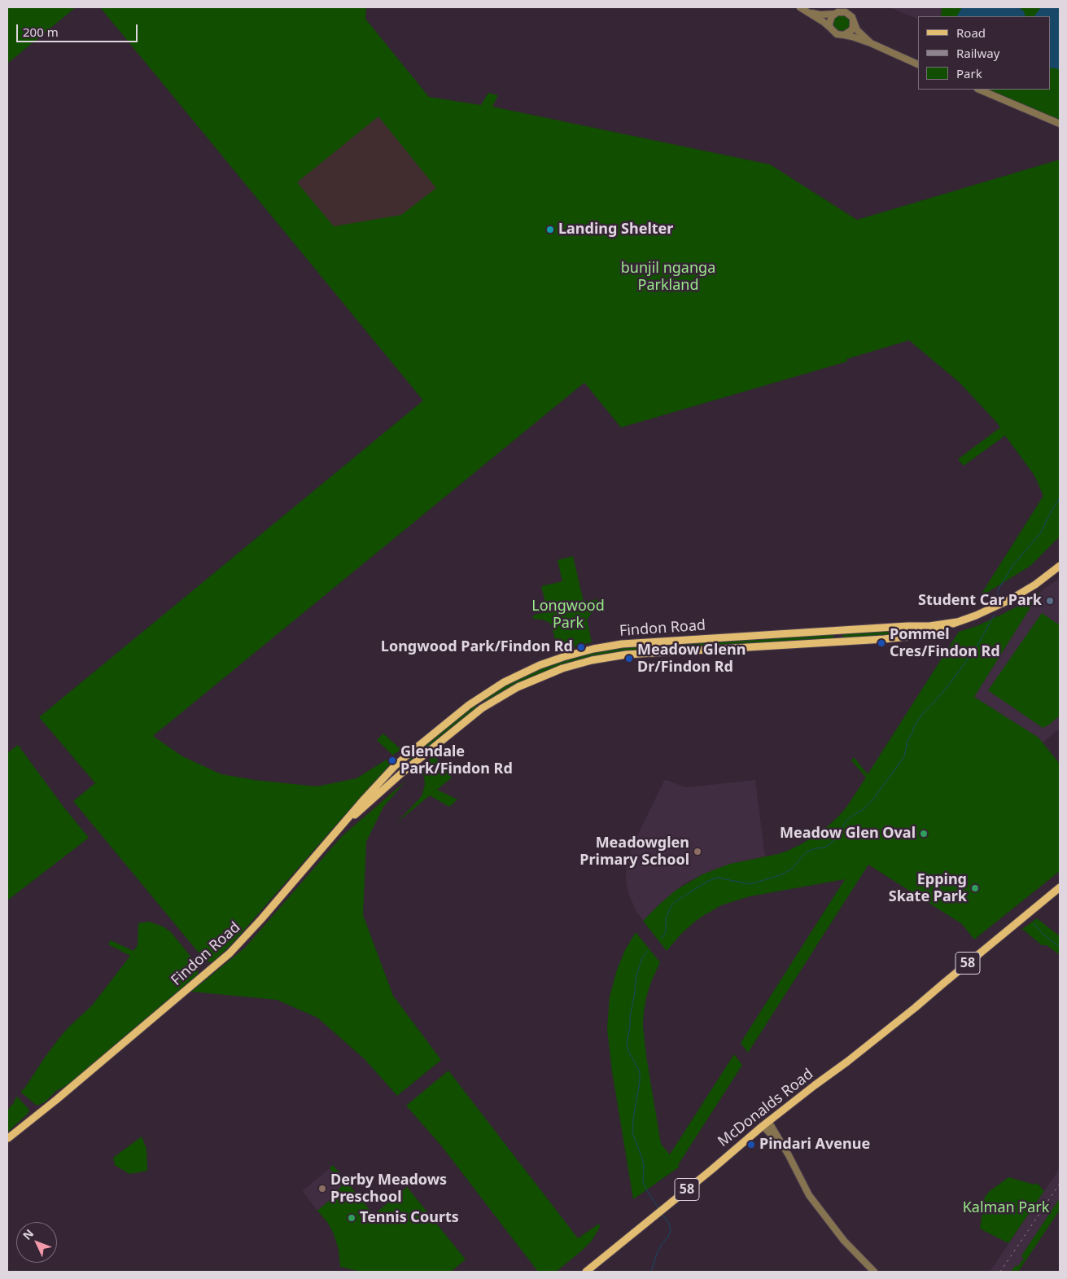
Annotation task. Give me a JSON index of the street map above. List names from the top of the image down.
{
  "streets": {
    "main road": ["Findon Road", "58", "McDonalds Road"]
  },
  "parks": ["bunjil nganga Parkland", "Longwood Park", "Kalman Park"],
  "places": [
    "Landing Shelter",
    "Student Car Park",
    "Pommel Cres/Findon Rd",
    "Longwood Park/Findon Rd",
    "Meadow Glenn Dr/Findon Rd",
    "Glendale Park/Findon Rd",
    "Meadow Glen Oval",
    "Meadowglen Primary School",
    "Epping Skate Park",
    "Pindari Avenue",
    "Derby Meadows Preschool",
    "Tennis Courts"
  ],
  "legend": ["Road", "Railway", "Park"],
  "scale_bar": "200 m",
  "north": "top left"
}
